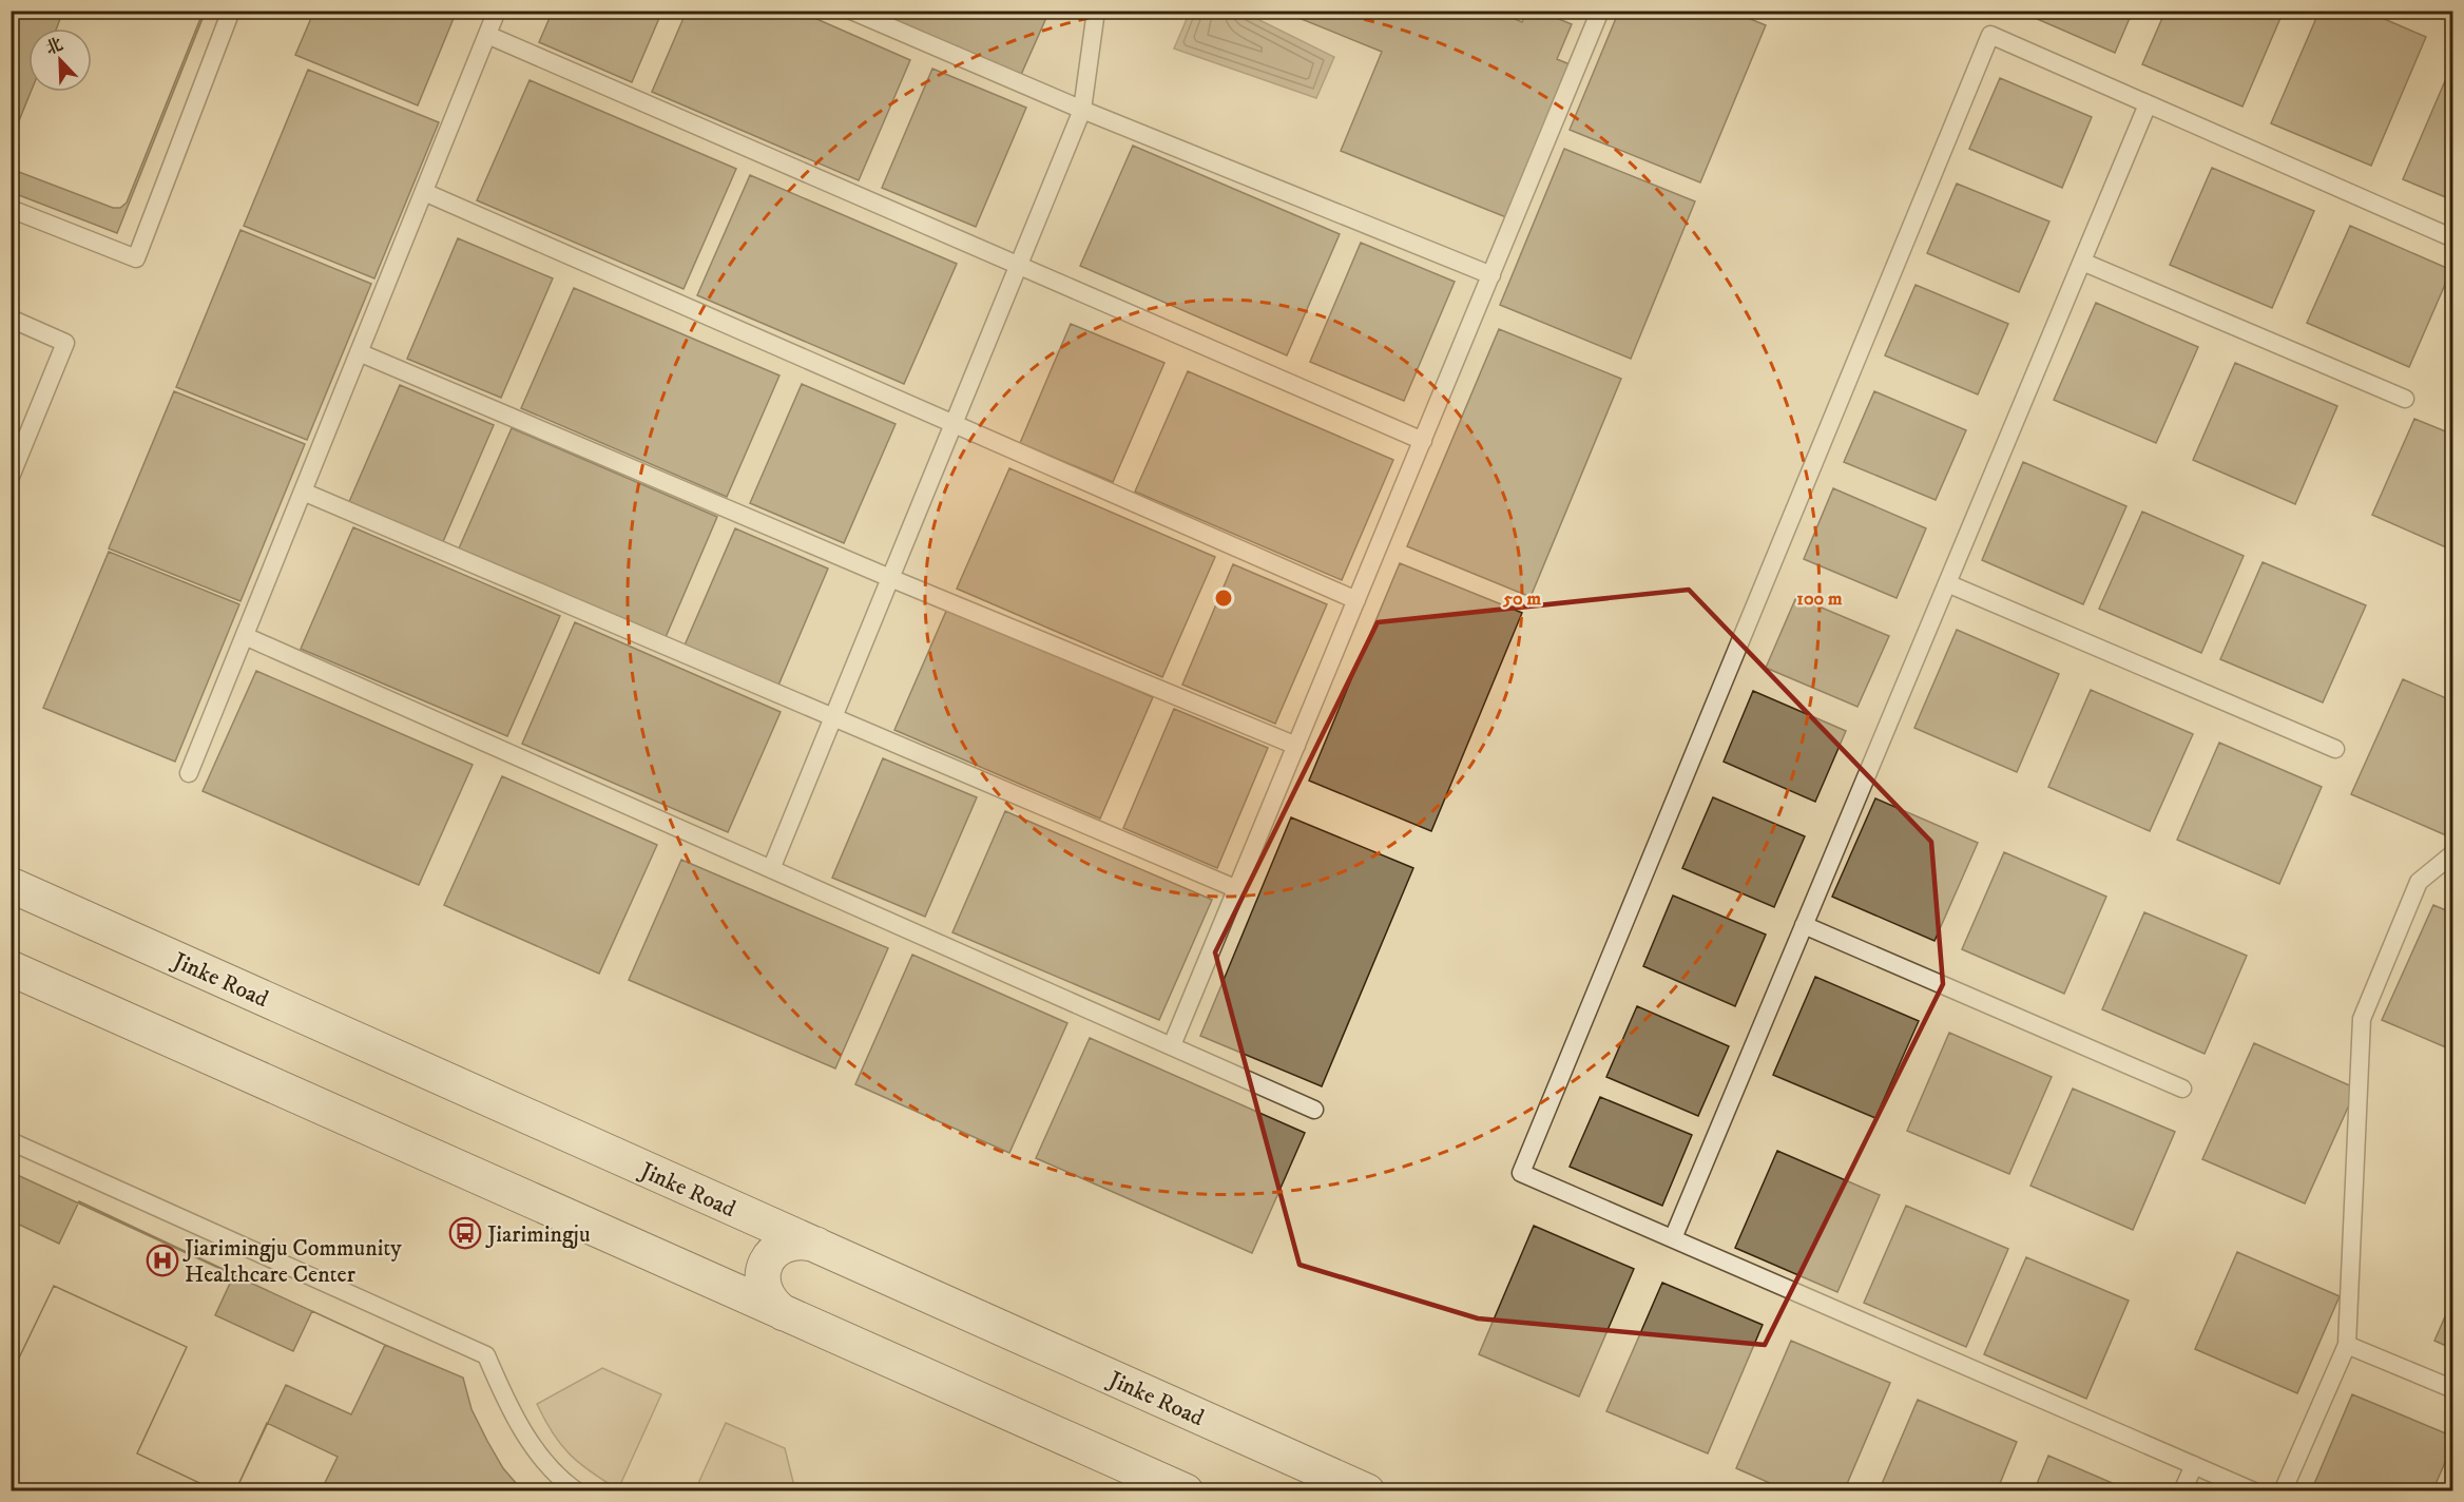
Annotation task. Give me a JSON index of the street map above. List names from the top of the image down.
{
  "streets": {
    "main road": ["Jinke Road"]
  },
  "places": {
    "bus stop": ["Jiarimingju"],
    "hospital": ["Jiarimingju Community Healthcare Center"]
  },
  "north": "top left",
  "rings": ["50 m", "100 m"]
}
